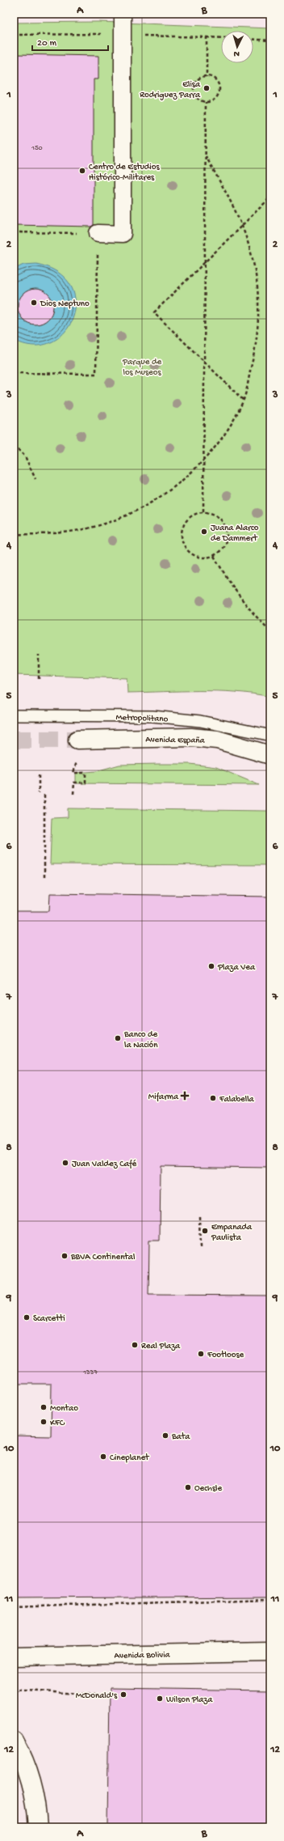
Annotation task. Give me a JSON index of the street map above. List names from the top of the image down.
{
  "streets": {
    "street": ["Avenida España", "Avenida Bolivia"],
    "lane": ["Metropolitano"]
  },
  "parks": ["Parque de los Museos"],
  "places": {
    "other": [
      "Elisa Rodriguez Parra",
      "Centro de Estudios Histórico-Militares",
      "Dios Neptuno",
      "Juana Alarco de Dammert",
      "Plaza Vea",
      "Banco de la Nación",
      "Falabella",
      "Juan Valdez Café",
      "Empanada Paulista",
      "BBVA Continental",
      "Scarcetti",
      "Real Plaza",
      "Footloose",
      "Montao",
      "KFC",
      "Bata",
      "Cineplanet",
      "Oechsle",
      "McDonald's",
      "Wilson Plaza"
    ],
    "health": ["Mifarma"]
  },
  "house_numbers": ["150", "1337"],
  "scale_bar": "20 m",
  "north": "bottom",
  "grid": {
    "columns": ["A", "B"],
    "rows": [
      "1",
      "2",
      "3",
      "4",
      "5",
      "6",
      "7",
      "8",
      "9",
      "10",
      "11",
      "12"
    ]
  }
}
